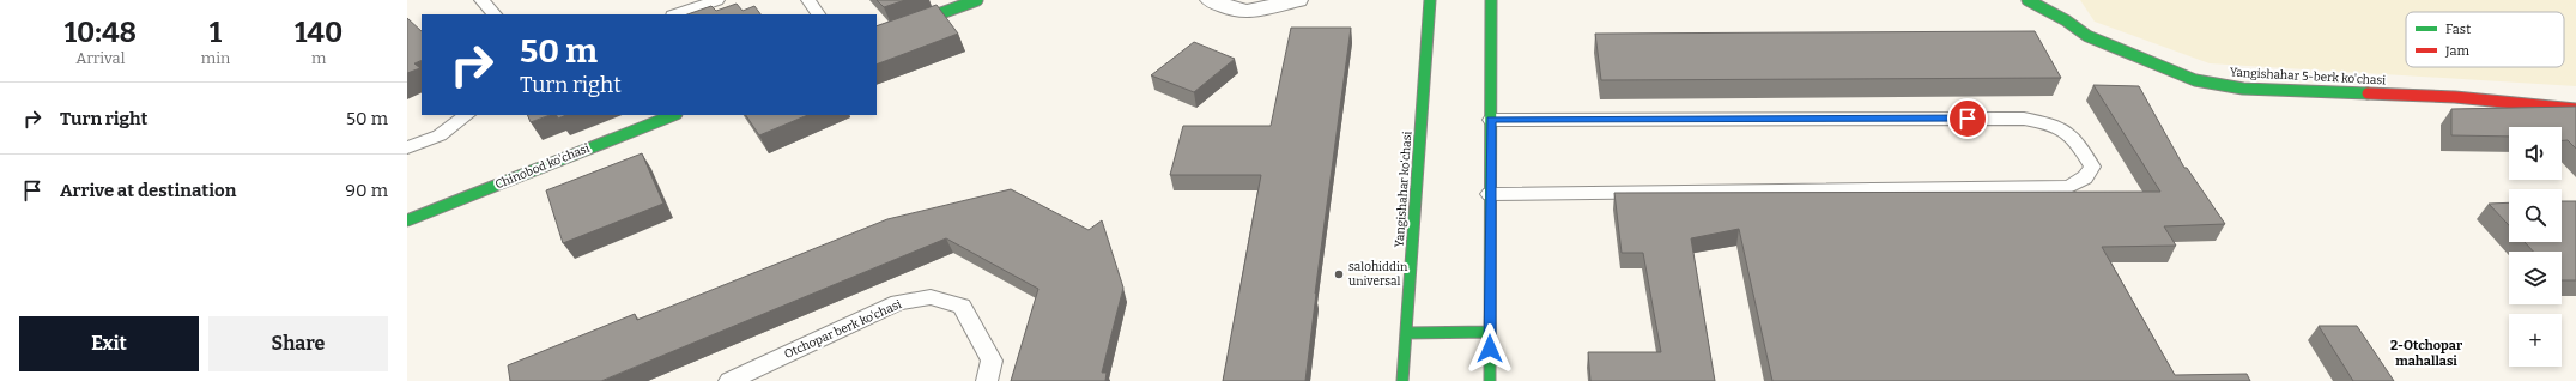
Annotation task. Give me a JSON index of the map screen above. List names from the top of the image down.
{
  "streets": {
    "main road": ["Yangishahar 5-berk ko'chasi", "Chinobod ko'chasi", "Yangishahar ko‘chasi"],
    "lane": ["Otchopar berk ko'chasi"]
  },
  "districts": ["2-Otchopar mahallasi"],
  "places": ["salohiddin universal"],
  "legend": ["Fast", "Jam"],
  "page": {
    "eta": [
      "10:48",
      "Arrival",
      "1",
      "min",
      "140",
      "m"
    ],
    "turn": ["50 m", "Turn right"],
    "list": [
      {
        "name": "Turn right",
        "value": "50 m"
      },
      {
        "name": "Arrive at destination",
        "value": "90 m"
      }
    ],
    "map_buttons": "+",
    "buttons": ["Exit", "Share"]
  }
}
